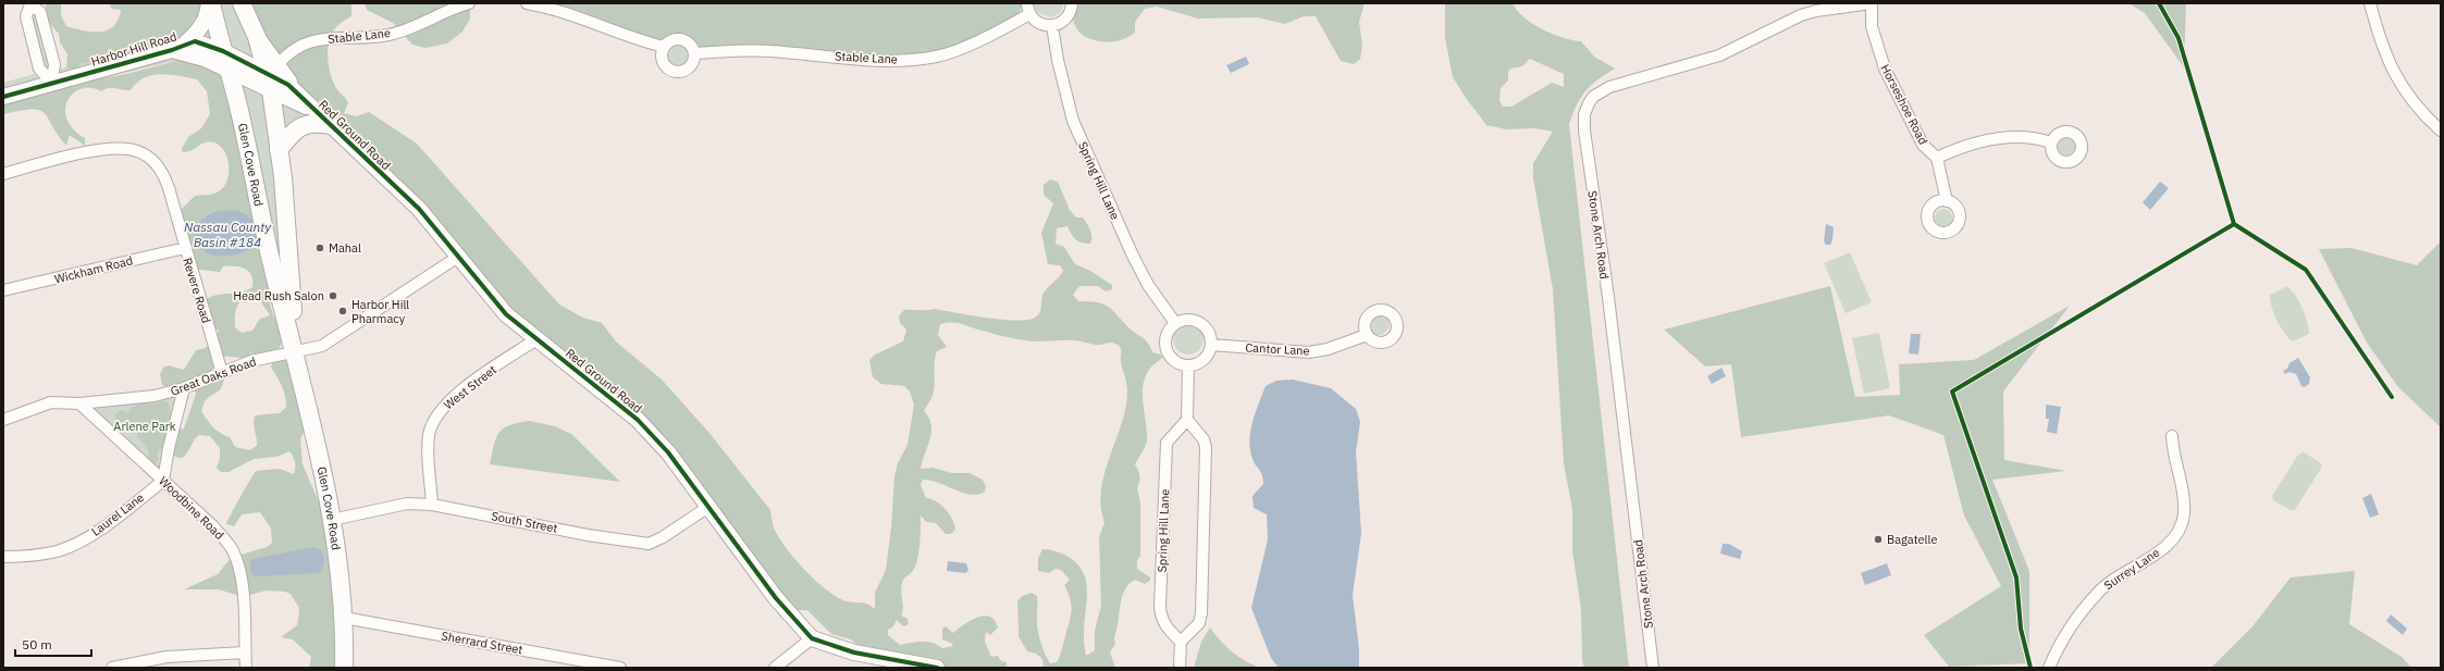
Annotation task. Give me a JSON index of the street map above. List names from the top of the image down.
{
  "streets": {
    "main road": ["Glen Cove Road"],
    "street": [
      "Stable Lane",
      "Harbor Hill Road",
      "Horseshoe Road",
      "Red Ground Road",
      "Spring Hill Lane",
      "Stone Arch Road",
      "Wickham Road",
      "Revere Road",
      "Cantor Lane",
      "Great Oaks Road",
      "West Street",
      "Woodbine Road",
      "Laurel Lane",
      "South Street",
      "Surrey Lane",
      "Sherrard Street"
    ]
  },
  "crossings": [
    ["Stable Lane", "Harbor Hill Road"],
    ["Stable Lane", "Red Ground Road"],
    ["Stable Lane", "Glen Cove Road"],
    ["Harbor Hill Road", "Red Ground Road"],
    ["Harbor Hill Road", "Glen Cove Road"],
    ["Horseshoe Road", "Stone Arch Road"],
    ["Red Ground Road", "Glen Cove Road"],
    ["Red Ground Road", "Great Oaks Road"],
    ["Red Ground Road", "West Street"],
    ["Red Ground Road", "South Street"],
    ["Glen Cove Road", "Great Oaks Road"],
    ["Glen Cove Road", "South Street"],
    ["Glen Cove Road", "Sherrard Street"],
    ["Spring Hill Lane", "Cantor Lane"],
    ["Wickham Road", "Revere Road"],
    ["Revere Road", "Great Oaks Road"],
    ["Great Oaks Road", "Woodbine Road"],
    ["West Street", "South Street"],
    ["Woodbine Road", "Laurel Lane"]
  ],
  "water": ["Nassau County Basin #184"],
  "parks": ["Arlene Park"],
  "places": [
    "Mahal",
    "Head Rush Salon",
    "Harbor Hill Pharmacy",
    "Bagatelle"
  ],
  "scale_bar": "50 m"
}
